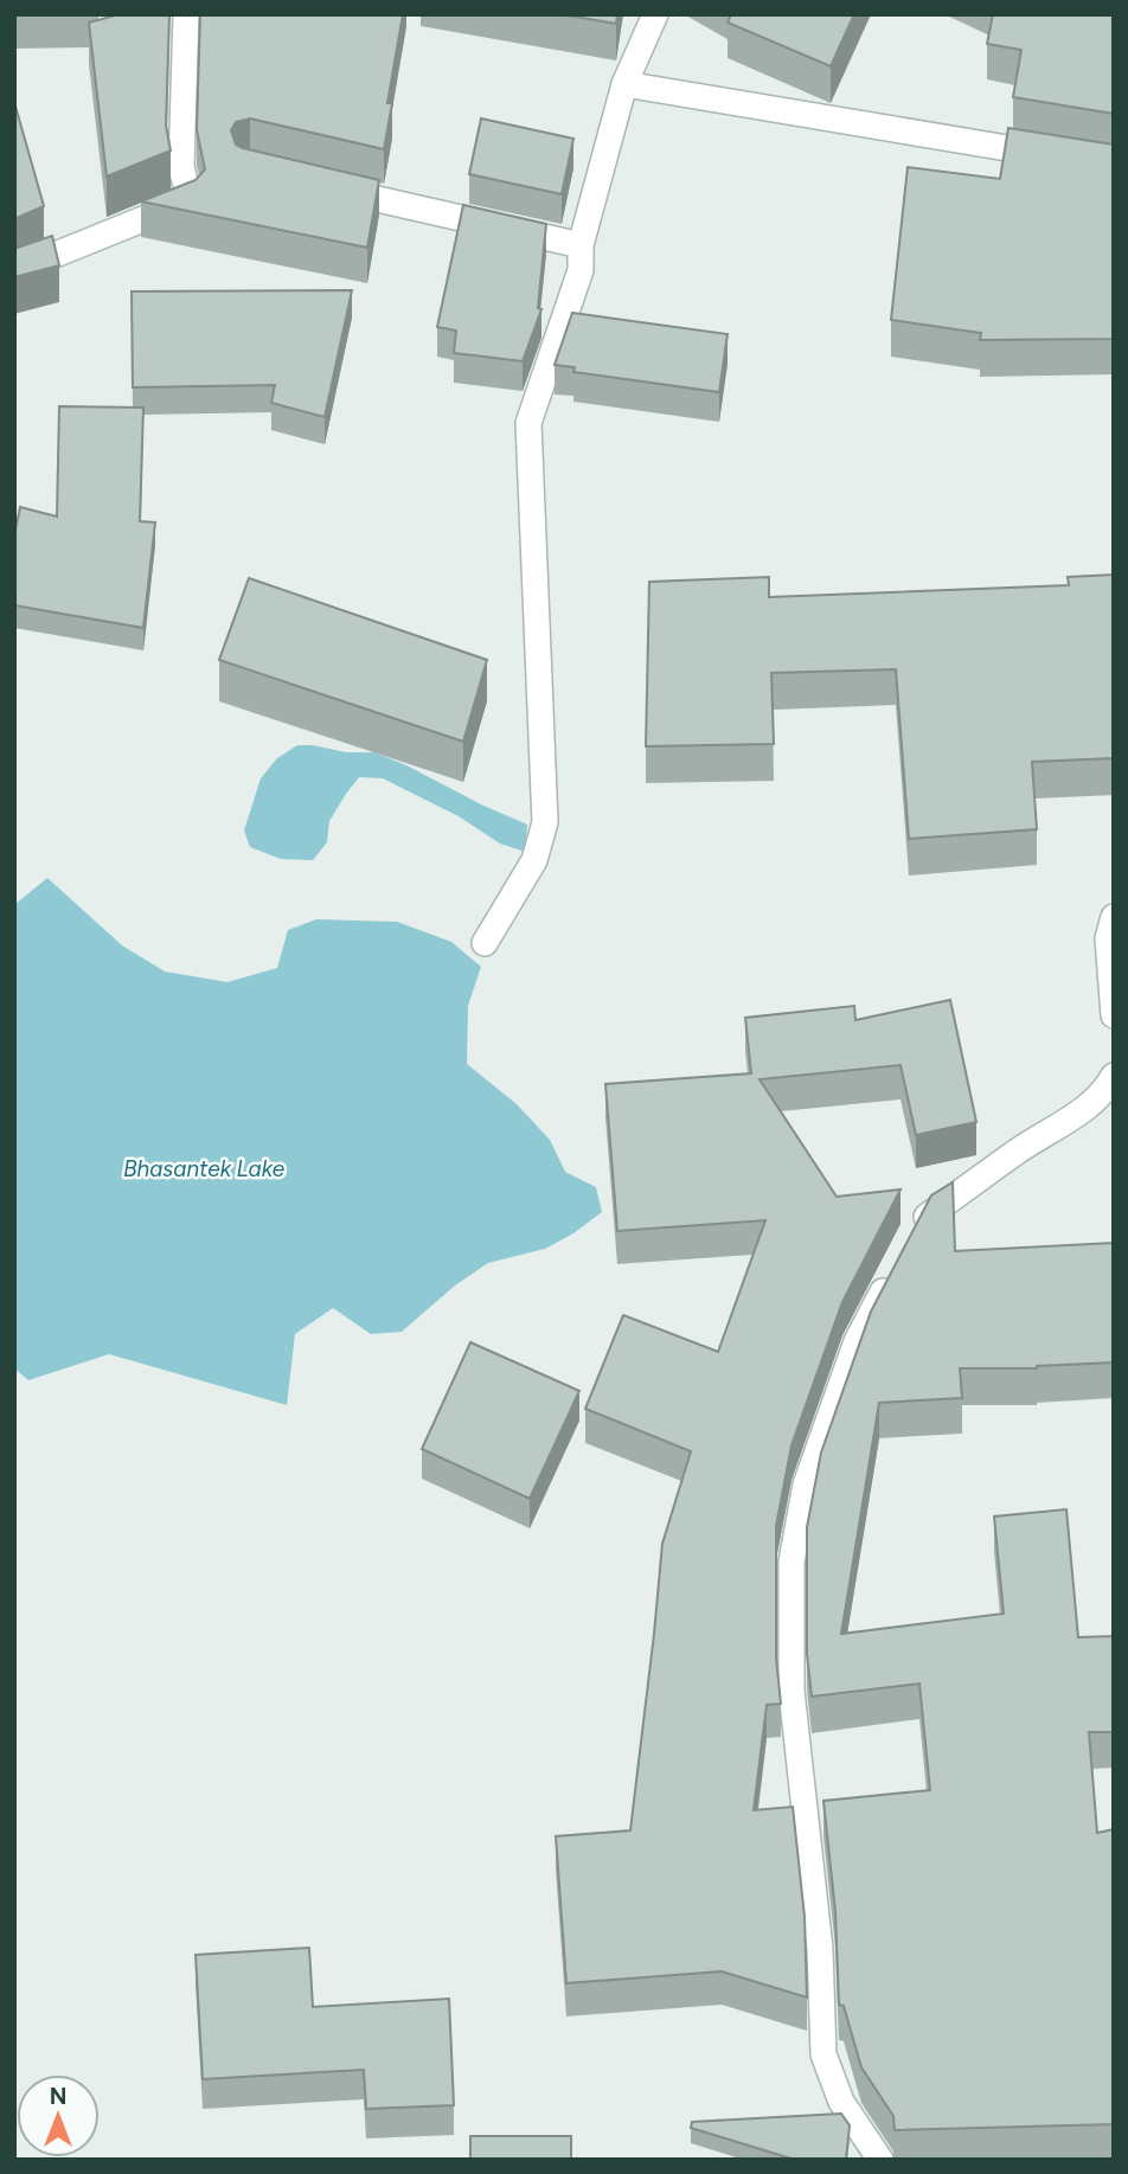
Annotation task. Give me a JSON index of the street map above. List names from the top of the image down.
{
  "water": ["Bhasantek Lake"],
  "north": "top"
}
